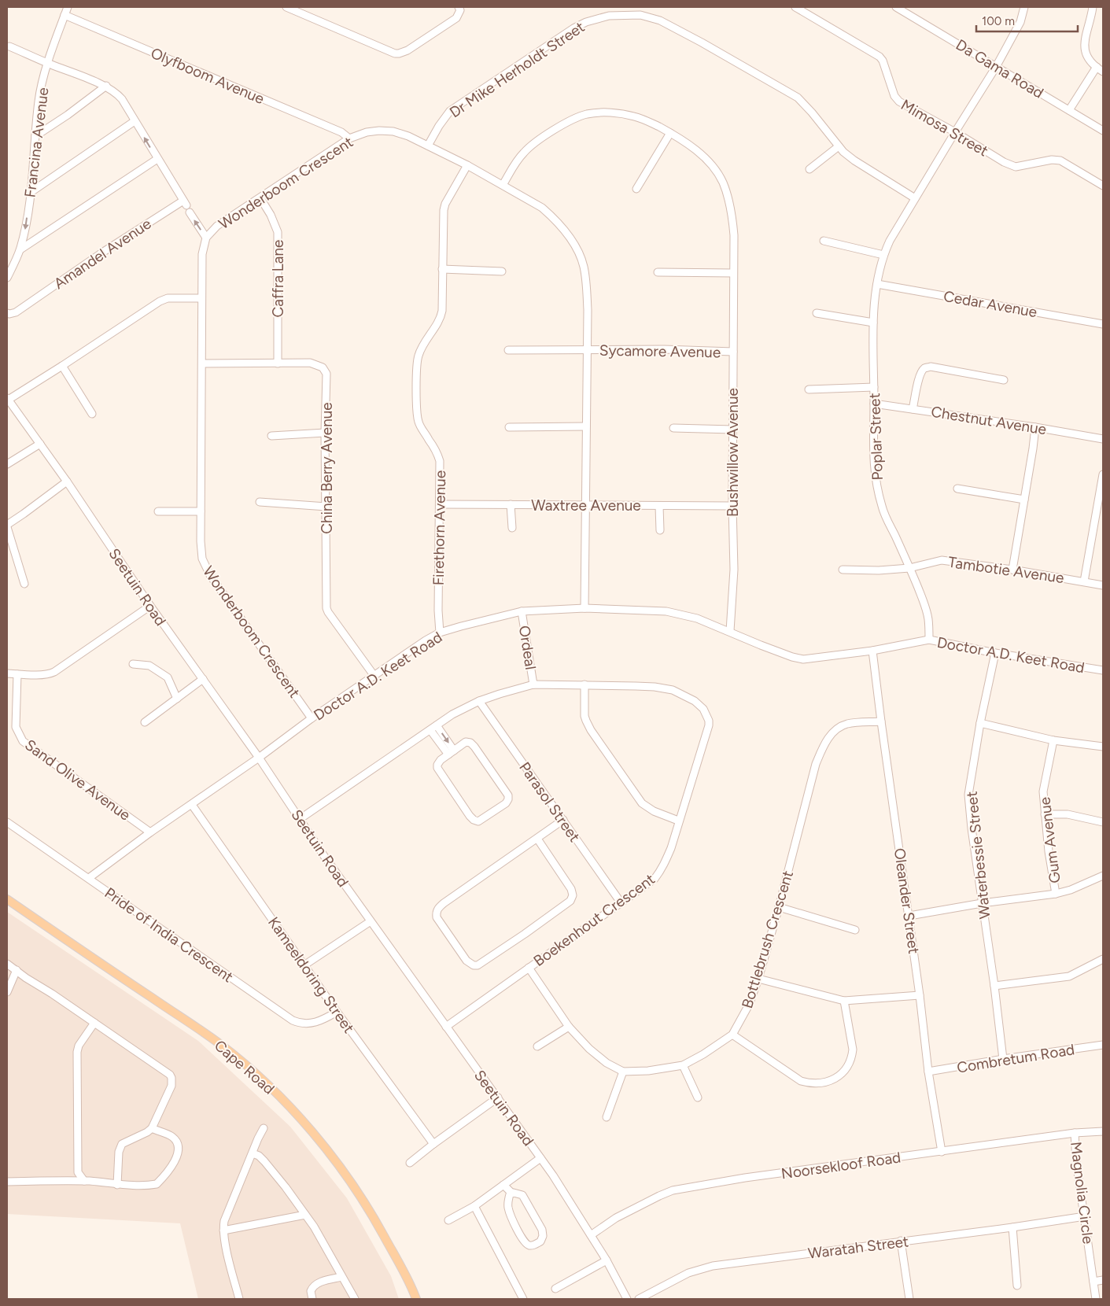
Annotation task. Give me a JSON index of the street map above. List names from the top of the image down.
{
  "streets": {
    "main road": ["Cape Road"],
    "street": [
      "Da Gama Road",
      "Dr Mike Herholdt Street",
      "Olyfboom Avenue",
      "Mimosa Street",
      "Francina Avenue",
      "Wonderboom Crescent",
      "Amandel Avenue",
      "Caffra Lane",
      "Cedar Avenue",
      "Sycamore Avenue",
      "Chestnut Avenue",
      "Poplar Street",
      "Bushwillow Avenue",
      "China Berry Avenue",
      "Waxtree Avenue",
      "Firethorn Avenue",
      "Tambotie Avenue",
      "Seetuin Road",
      "Ordeal",
      "Doctor A.D. Keet Road",
      "Sand Olive Avenue",
      "Parasol Street",
      "Gum Avenue",
      "Waterbessie Street",
      "Oleander Street",
      "Boekenhout Crescent",
      "Pride of India Crescent",
      "Bottlebrush Crescent",
      "Kameeldoring Street",
      "Combretum Road",
      "Noorsekloof Road",
      "Magnolia Circle",
      "Waratah Street"
    ]
  },
  "crossings": [
    ["Da Gama Road", "Poplar Street"],
    ["Dr Mike Herholdt Street", "Wonderboom Crescent"],
    ["Dr Mike Herholdt Street", "Poplar Street"],
    ["Olyfboom Avenue", "Francina Avenue"],
    ["Olyfboom Avenue", "Wonderboom Crescent"],
    ["Mimosa Street", "Poplar Street"],
    ["Francina Avenue", "Amandel Avenue"],
    ["Wonderboom Crescent", "Caffra Lane"],
    ["Wonderboom Crescent", "Sycamore Avenue"],
    ["Wonderboom Crescent", "Bushwillow Avenue"],
    ["Wonderboom Crescent", "China Berry Avenue"],
    ["Wonderboom Crescent", "Waxtree Avenue"],
    ["Wonderboom Crescent", "Firethorn Avenue"],
    ["Wonderboom Crescent", "Doctor A.D. Keet Road"],
    ["Caffra Lane", "China Berry Avenue"],
    ["Cedar Avenue", "Poplar Street"],
    ["Sycamore Avenue", "Bushwillow Avenue"],
    ["Chestnut Avenue", "Poplar Street"],
    ["Poplar Street", "Tambotie Avenue"],
    ["Poplar Street", "Doctor A.D. Keet Road"],
    ["Bushwillow Avenue", "Waxtree Avenue"],
    ["Bushwillow Avenue", "Doctor A.D. Keet Road"],
    ["China Berry Avenue", "Doctor A.D. Keet Road"],
    ["Waxtree Avenue", "Firethorn Avenue"],
    ["Firethorn Avenue", "Doctor A.D. Keet Road"],
    ["Seetuin Road", "Doctor A.D. Keet Road"],
    ["Seetuin Road", "Boekenhout Crescent"],
    ["Seetuin Road", "Noorsekloof Road"],
    ["Ordeal", "Doctor A.D. Keet Road"],
    ["Ordeal", "Boekenhout Crescent"],
    ["Doctor A.D. Keet Road", "Sand Olive Avenue"],
    ["Doctor A.D. Keet Road", "Waterbessie Street"],
    ["Doctor A.D. Keet Road", "Oleander Street"],
    ["Doctor A.D. Keet Road", "Pride of India Crescent"],
    ["Doctor A.D. Keet Road", "Kameeldoring Street"],
    ["Parasol Street", "Boekenhout Crescent"],
    ["Waterbessie Street", "Combretum Road"],
    ["Oleander Street", "Bottlebrush Crescent"],
    ["Oleander Street", "Combretum Road"],
    ["Oleander Street", "Noorsekloof Road"],
    ["Pride of India Crescent", "Kameeldoring Street"],
    ["Noorsekloof Road", "Magnolia Circle"],
    ["Magnolia Circle", "Waratah Street"]
  ],
  "scale_bar": "100 m"
}
